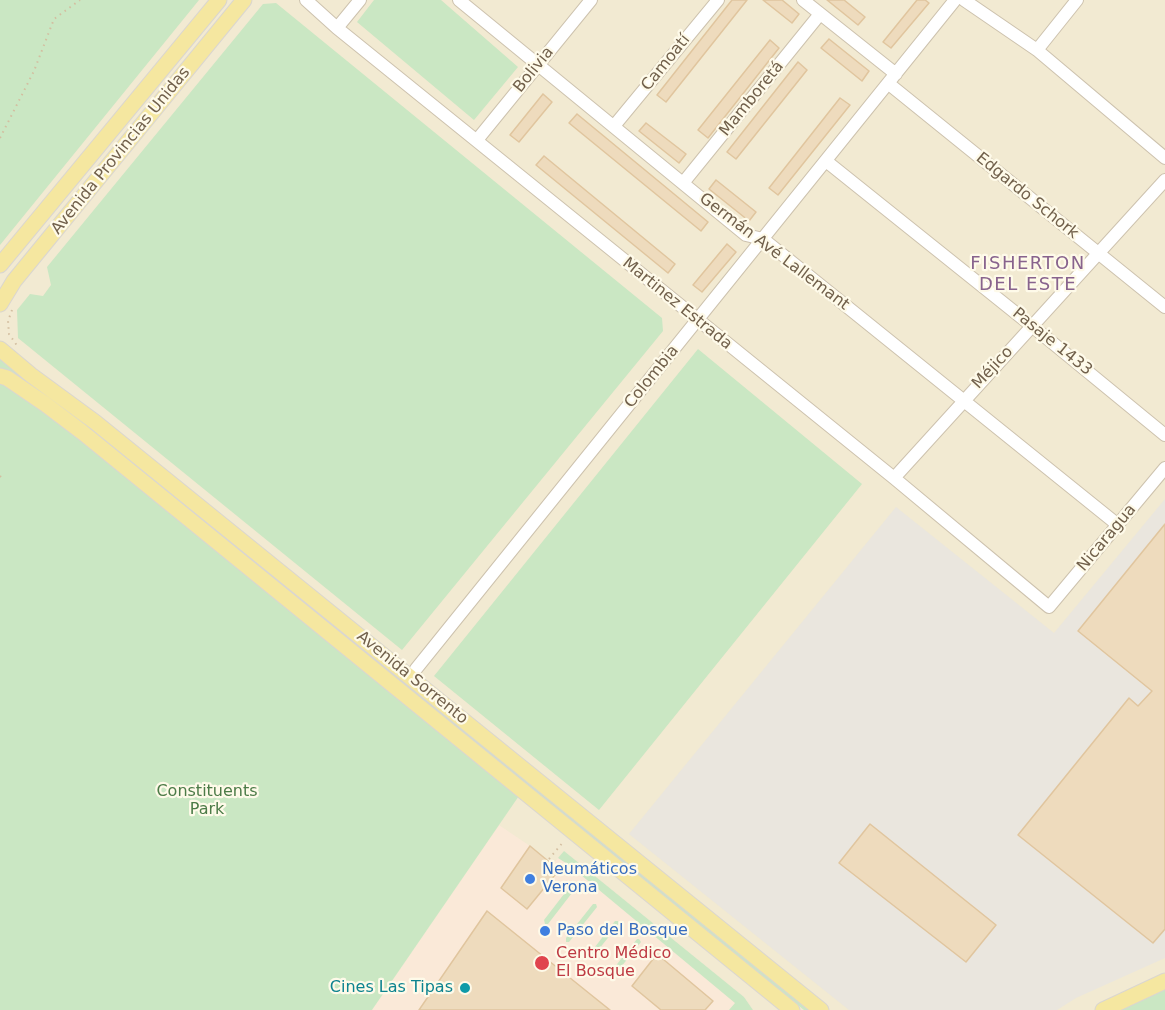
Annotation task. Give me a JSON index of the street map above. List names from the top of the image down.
{
  "streets": {
    "main road": ["Avenida Provincias Unidas", "Avenida Sorrento"],
    "street": [
      "Camoatí",
      "Bolivia",
      "Mamboretá",
      "Edgardo Schork",
      "Germán Avé Lallemant",
      "Martinez Estrada",
      "Pasaje 1433",
      "Méjico",
      "Colombia",
      "Nicaragua"
    ]
  },
  "crossings": [
    ["Camoatí", "Germán Avé Lallemant"],
    ["Bolivia", "Germán Avé Lallemant"],
    ["Bolivia", "Martinez Estrada"],
    ["Mamboretá", "Edgardo Schork"],
    ["Mamboretá", "Germán Avé Lallemant"],
    ["Edgardo Schork", "Méjico"],
    ["Edgardo Schork", "Colombia"],
    ["Germán Avé Lallemant", "Méjico"],
    ["Germán Avé Lallemant", "Colombia"],
    ["Germán Avé Lallemant", "Nicaragua"],
    ["Martinez Estrada", "Méjico"],
    ["Martinez Estrada", "Colombia"],
    ["Martinez Estrada", "Nicaragua"],
    ["Pasaje 1433", "Méjico"],
    ["Pasaje 1433", "Colombia"]
  ],
  "districts": ["FISHERTON DEL ESTE"],
  "parks": ["Constituents Park"],
  "places": [
    "Neumáticos Verona",
    "Paso del Bosque",
    "Centro Médico El Bosque",
    "Cines Las Tipas"
  ]
}
